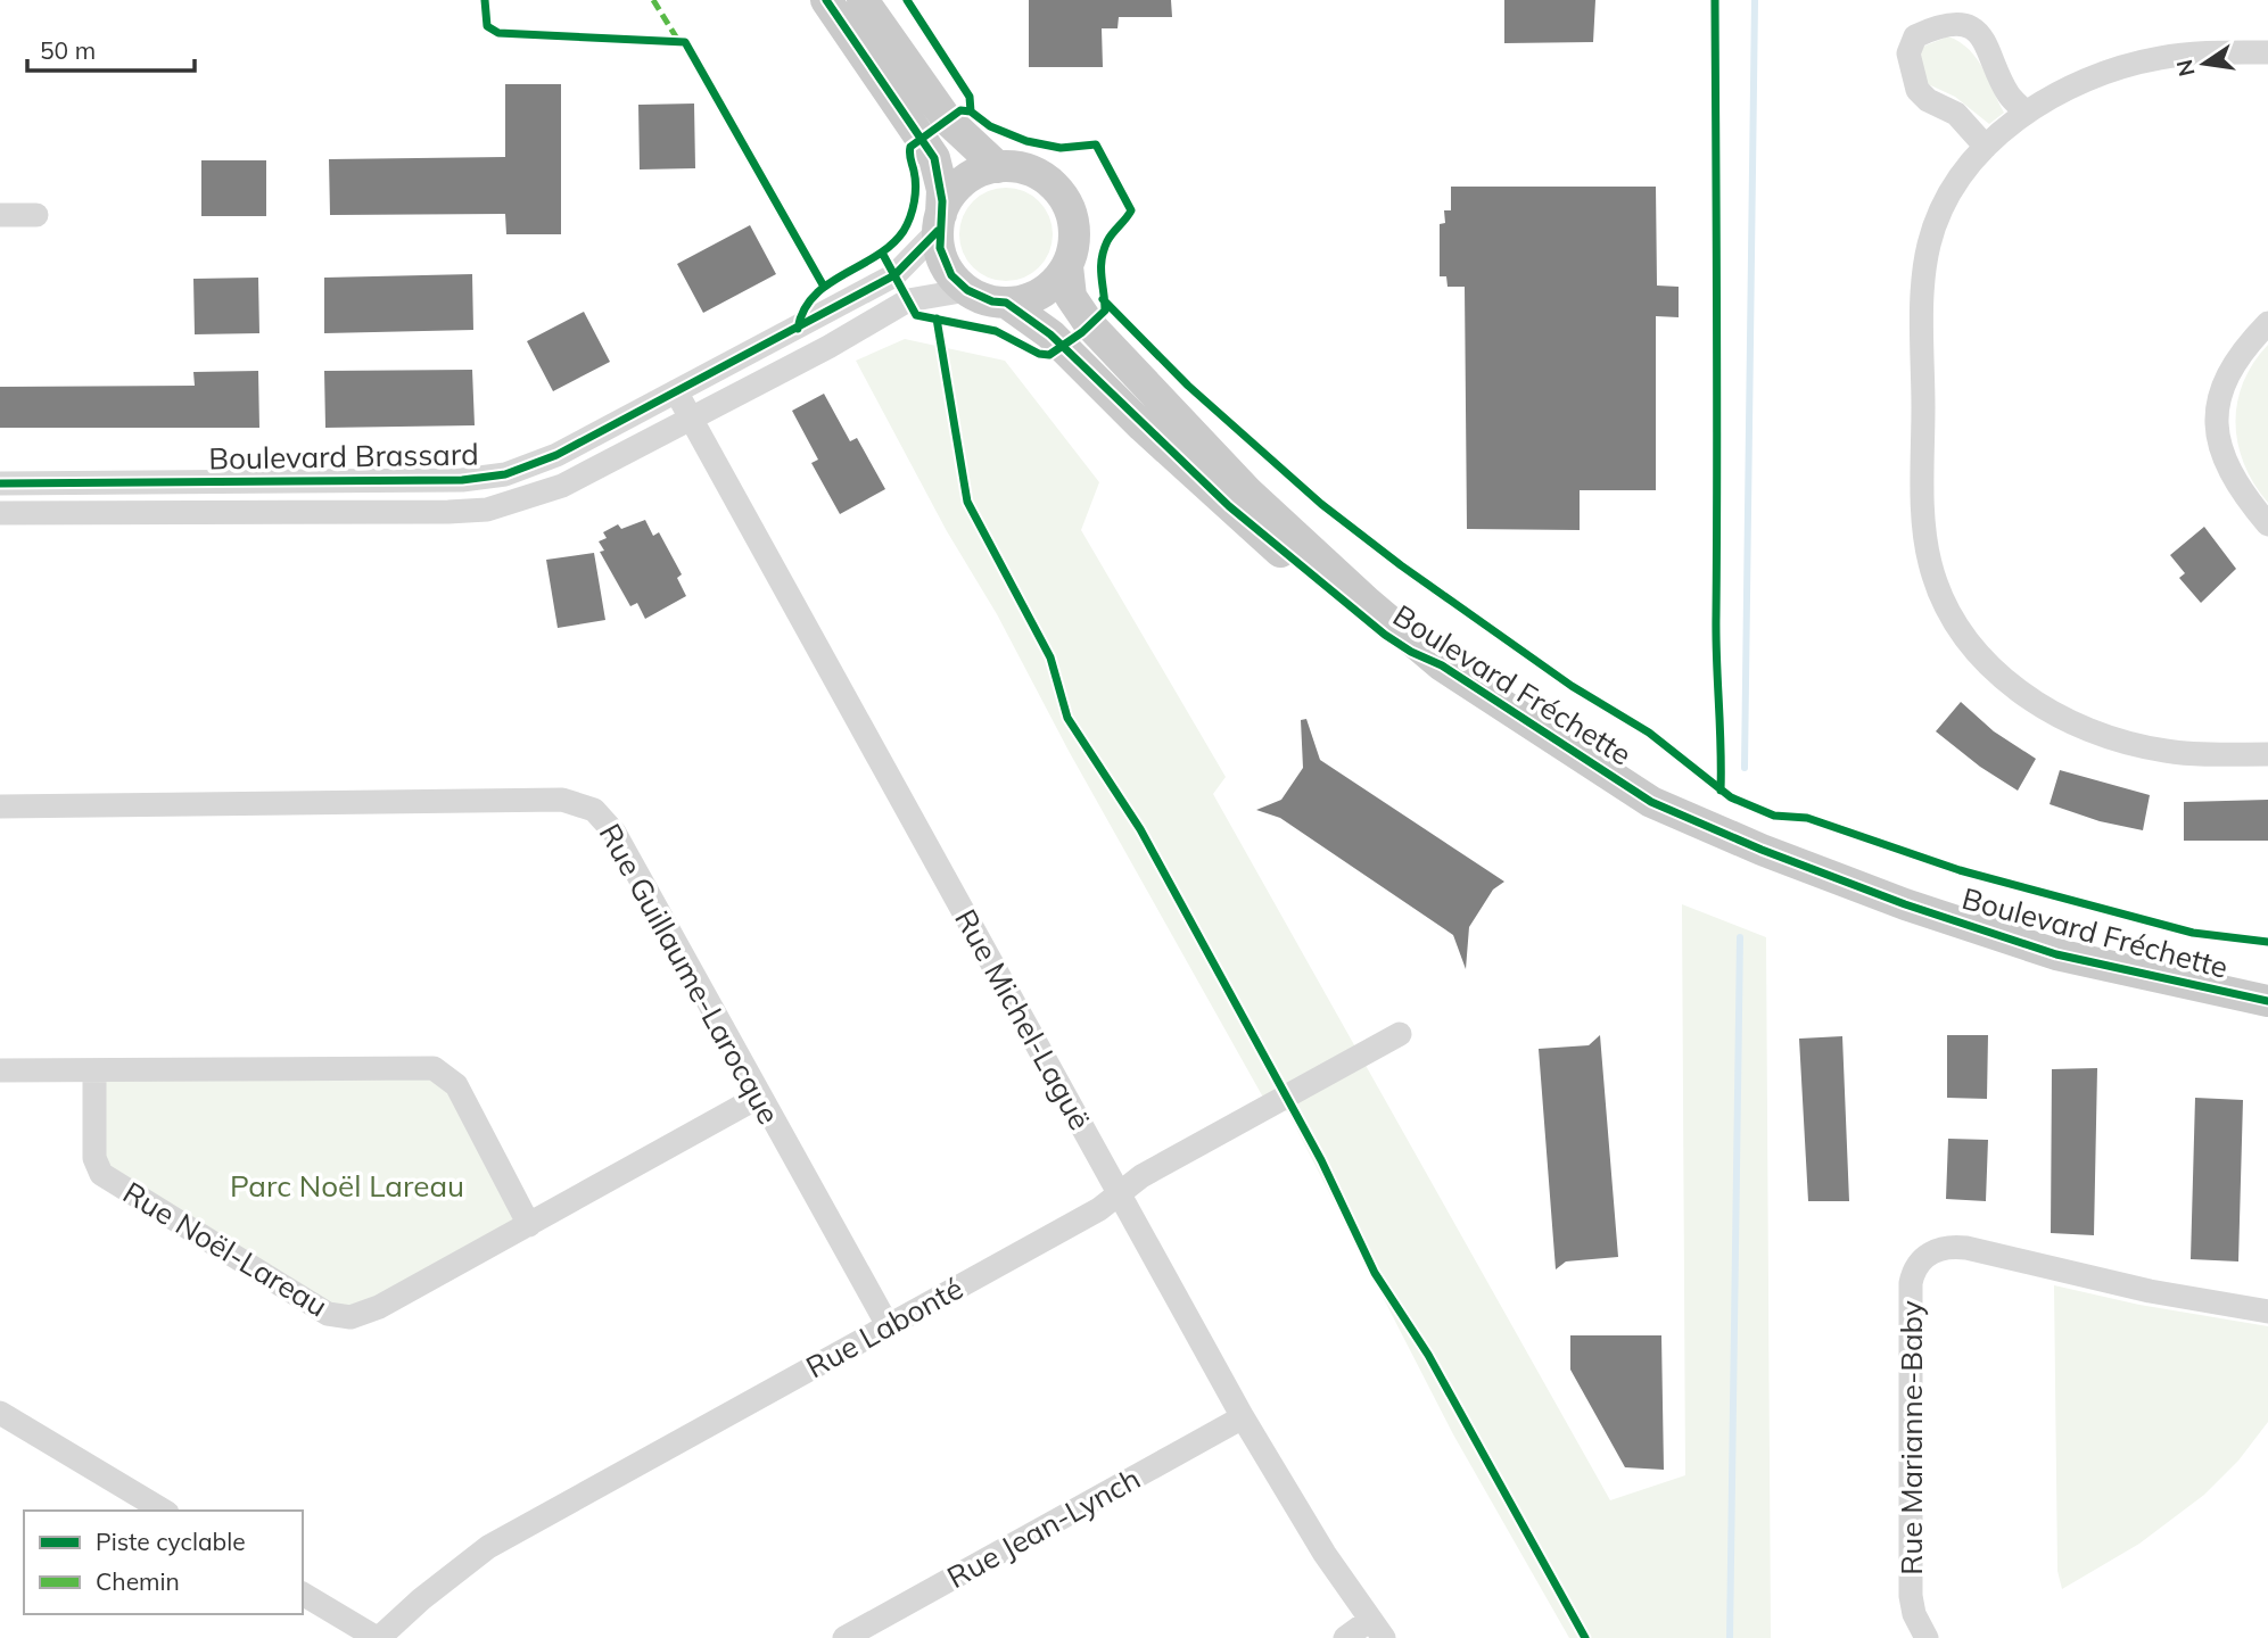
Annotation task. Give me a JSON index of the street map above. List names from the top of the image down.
{
  "streets": {
    "main road": ["Boulevard Fréchette"],
    "street": [
      "Boulevard Brassard",
      "Rue Guillaume-Larocque",
      "Rue Michel-Laguë",
      "Rue Noël-Lareau",
      "Rue Labonté",
      "Rue Marianne-Baby",
      "Rue Jean-Lynch"
    ]
  },
  "crossings": [
    ["Boulevard Brassard", "Boulevard Fréchette"],
    ["Boulevard Brassard", "Rue Michel-Laguë"],
    ["Rue Guillaume-Larocque", "Rue Noël-Lareau"],
    ["Rue Guillaume-Larocque", "Rue Labonté"],
    ["Rue Michel-Laguë", "Rue Labonté"],
    ["Rue Michel-Laguë", "Rue Jean-Lynch"]
  ],
  "parks": ["Parc Noël Lareau"],
  "legend": ["Piste cyclable", "Chemin"],
  "scale_bar": "50 m",
  "north": "left"
}
